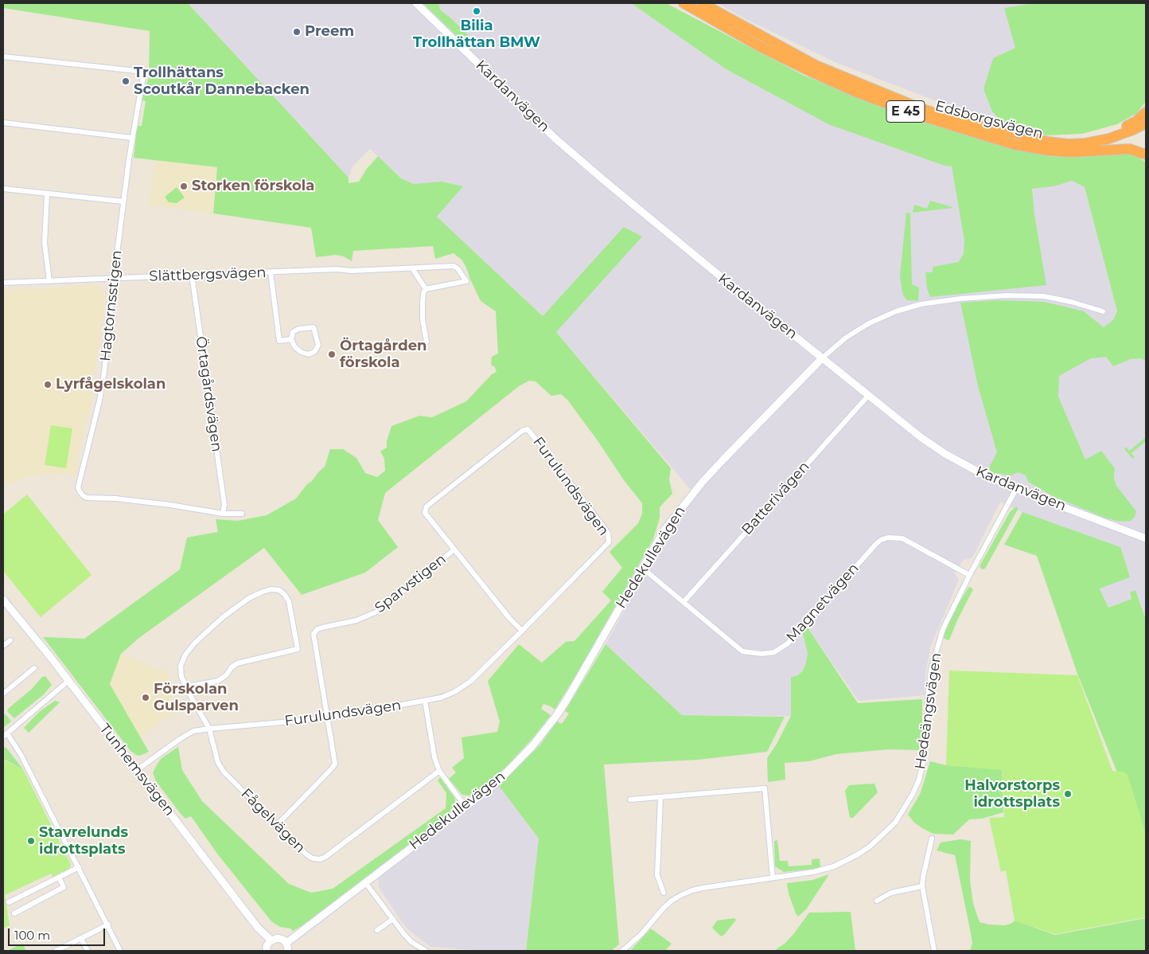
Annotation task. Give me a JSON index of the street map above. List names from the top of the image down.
{
  "streets": {
    "highway": ["E 45", "Edsborgsvägen"],
    "street": [
      "Kardanvägen",
      "Slättbergsvägen",
      "Hagtornsstigen",
      "Örtagårdsvägen",
      "Furulundsvägen",
      "Batterivägen",
      "Hedekullevägen",
      "Sparvstigen",
      "Magnetvägen",
      "Hedeängsvägen",
      "Tunhemsvägen",
      "Fågelvägen"
    ]
  },
  "crossings": [
    ["Kardanvägen", "Batterivägen"],
    ["Kardanvägen", "Hedekullevägen"],
    ["Kardanvägen", "Hedeängsvägen"],
    ["E 45", "Edsborgsvägen"],
    ["Slättbergsvägen", "Hagtornsstigen"],
    ["Slättbergsvägen", "Örtagårdsvägen"],
    ["Hagtornsstigen", "Örtagårdsvägen"],
    ["Furulundsvägen", "Sparvstigen"],
    ["Furulundsvägen", "Tunhemsvägen"],
    ["Furulundsvägen", "Fågelvägen"],
    ["Batterivägen", "Magnetvägen"],
    ["Hedekullevägen", "Magnetvägen"],
    ["Sparvstigen", "Fågelvägen"],
    ["Magnetvägen", "Hedeängsvägen"]
  ],
  "places": [
    "Bilia Trollhättan BMW",
    "Preem",
    "Trollhättans Scoutkår Dannebacken",
    "Storken förskola",
    "Örtagården förskola",
    "Lyrfågelskolan",
    "Förskolan Gulsparven",
    "Halvorstorps idrottsplats",
    "Stavrelunds idrottsplats"
  ],
  "scale_bar": "100 m"
}
